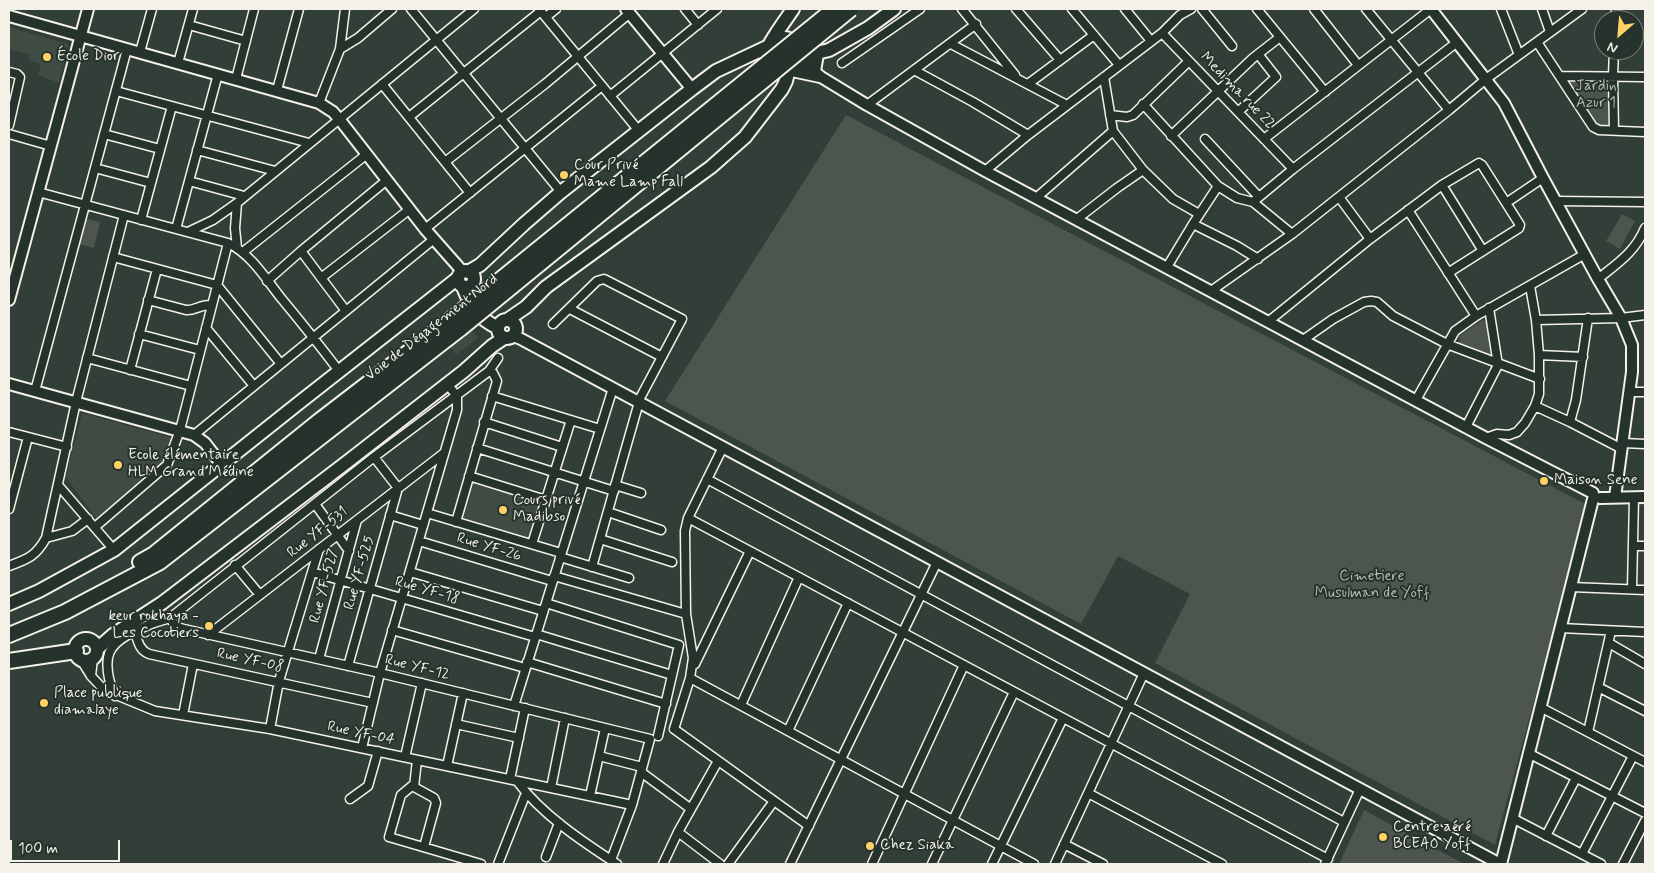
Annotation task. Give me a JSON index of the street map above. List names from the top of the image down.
{
  "streets": {
    "highway": ["Voie de Dégagement Nord"],
    "street": [
      "Medima rue 22",
      "Rue YF-531",
      "Rue YF-26",
      "Rue YF-525",
      "Rue YF-527",
      "Rue YF-18",
      "Rue YF-08",
      "Rue YF-12",
      "Rue YF-04"
    ]
  },
  "crossings": [
    ["Rue YF-531", "Rue YF-525"],
    ["Rue YF-531", "Rue YF-527"],
    ["Rue YF-531", "Rue YF-12"],
    ["Rue YF-525", "Rue YF-18"],
    ["Rue YF-525", "Rue YF-12"],
    ["Rue YF-527", "Rue YF-18"],
    ["Rue YF-527", "Rue YF-12"]
  ],
  "parks": ["Jardin Azur 1", "Cimetiere Musulman de Yoff"],
  "places": [
    "École Dior",
    "Cour Privé Mame Lamp Fall",
    "Ecole élémentaire HLM Grand Médine",
    "Maison Sene",
    "Cours privé Madibso",
    "keur rokhaya - Les Cocotiers",
    "Place publique diamalaye",
    "Centre aéré BCEAO Yoff",
    "Chez Siaka"
  ],
  "scale_bar": "100 m",
  "north": "bottom left"
}
